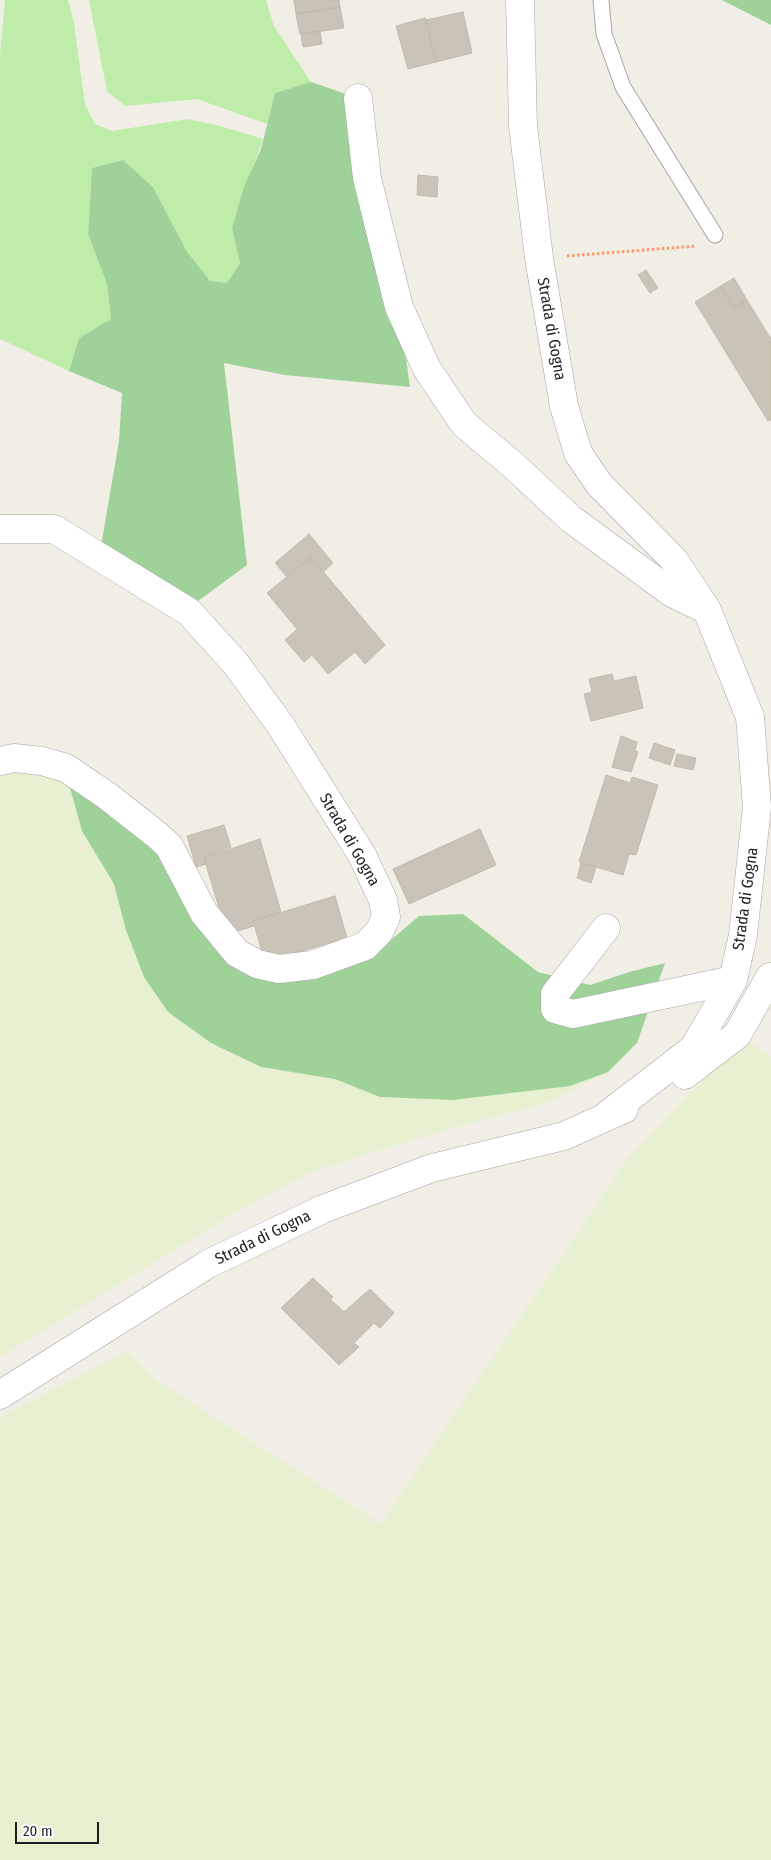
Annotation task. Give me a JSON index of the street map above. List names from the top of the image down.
{
  "streets": {
    "street": ["Strada di Gogna"]
  },
  "scale_bar": "20 m"
}
